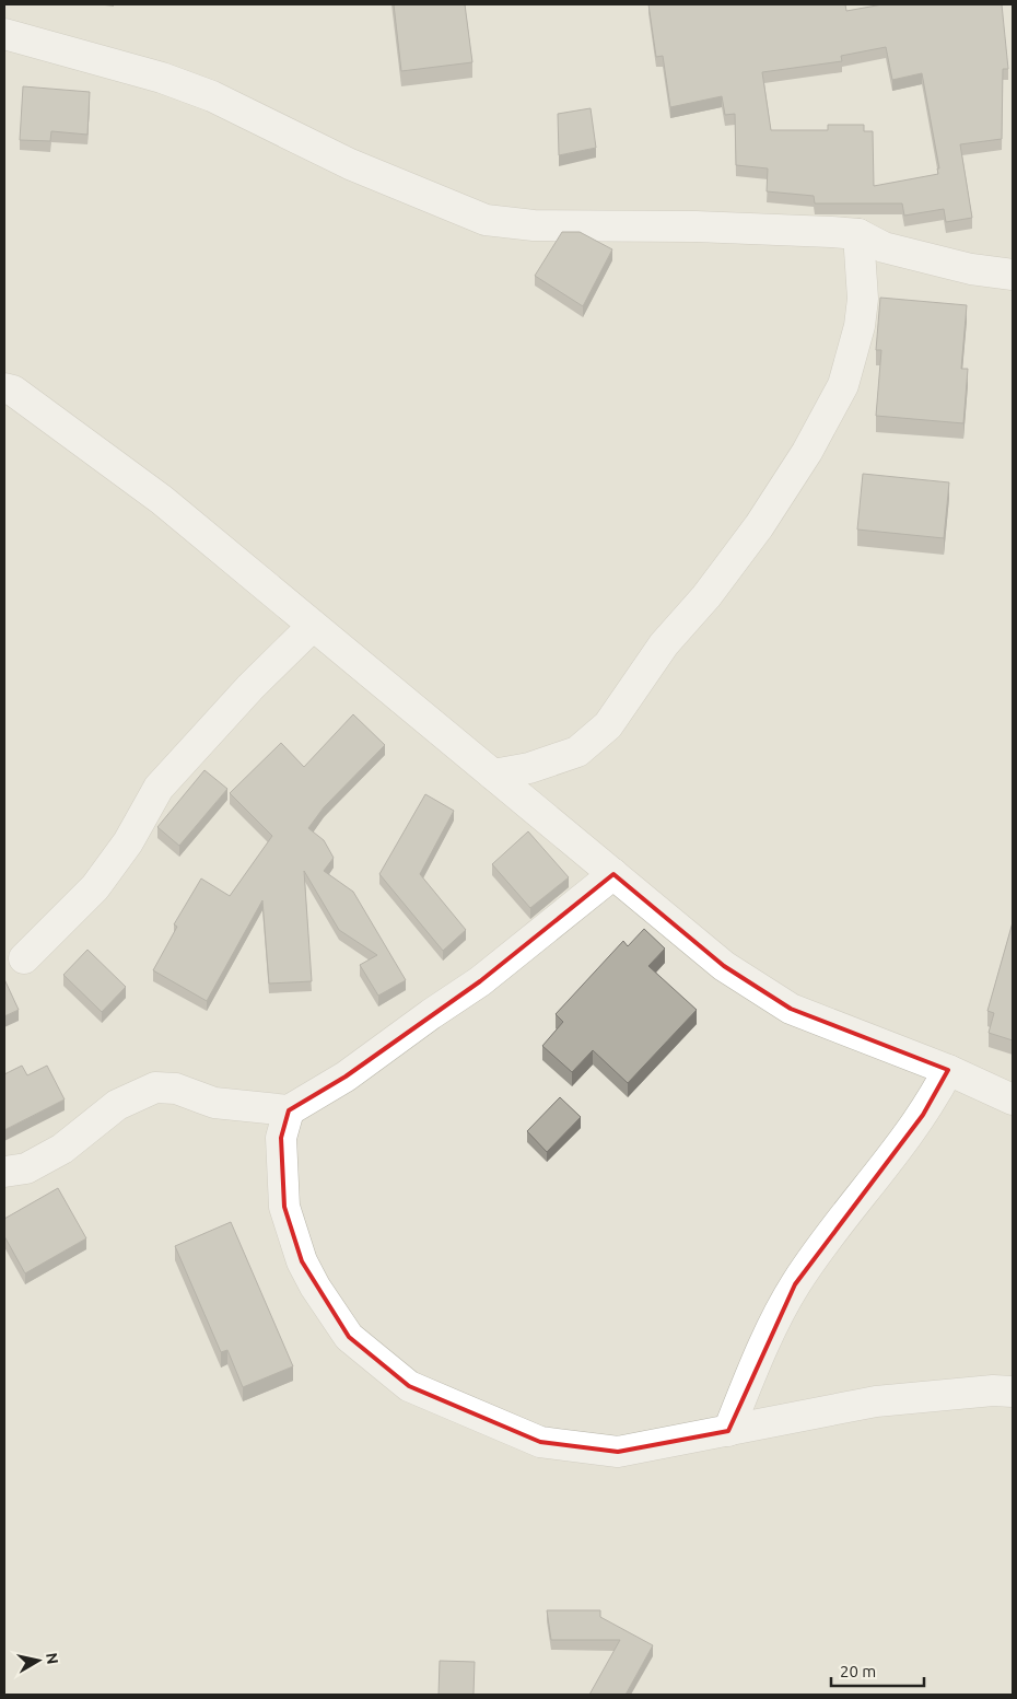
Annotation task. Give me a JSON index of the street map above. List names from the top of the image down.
{
  "scale_bar": "20 m",
  "north": "right"
}
